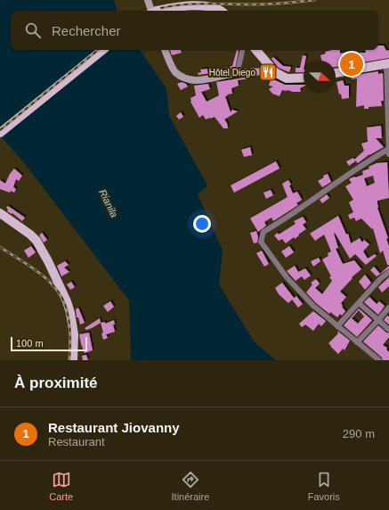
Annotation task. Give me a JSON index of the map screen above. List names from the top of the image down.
{
  "water": ["Rianila"],
  "places": {
    "restaurant": ["Hôtel Diego"]
  },
  "scale_bar": "100 m",
  "north": "right",
  "page": {
    "search": "Rechercher",
    "pins": "1",
    "scale": "100 m",
    "heading": "À proximité",
    "list": [
      {
        "mark": "1",
        "name": "Restaurant Jiovanny",
        "note": "Restaurant",
        "value": "290 m"
      }
    ],
    "nav": ["Carte", "Itinéraire", "Favoris"]
  }
}
